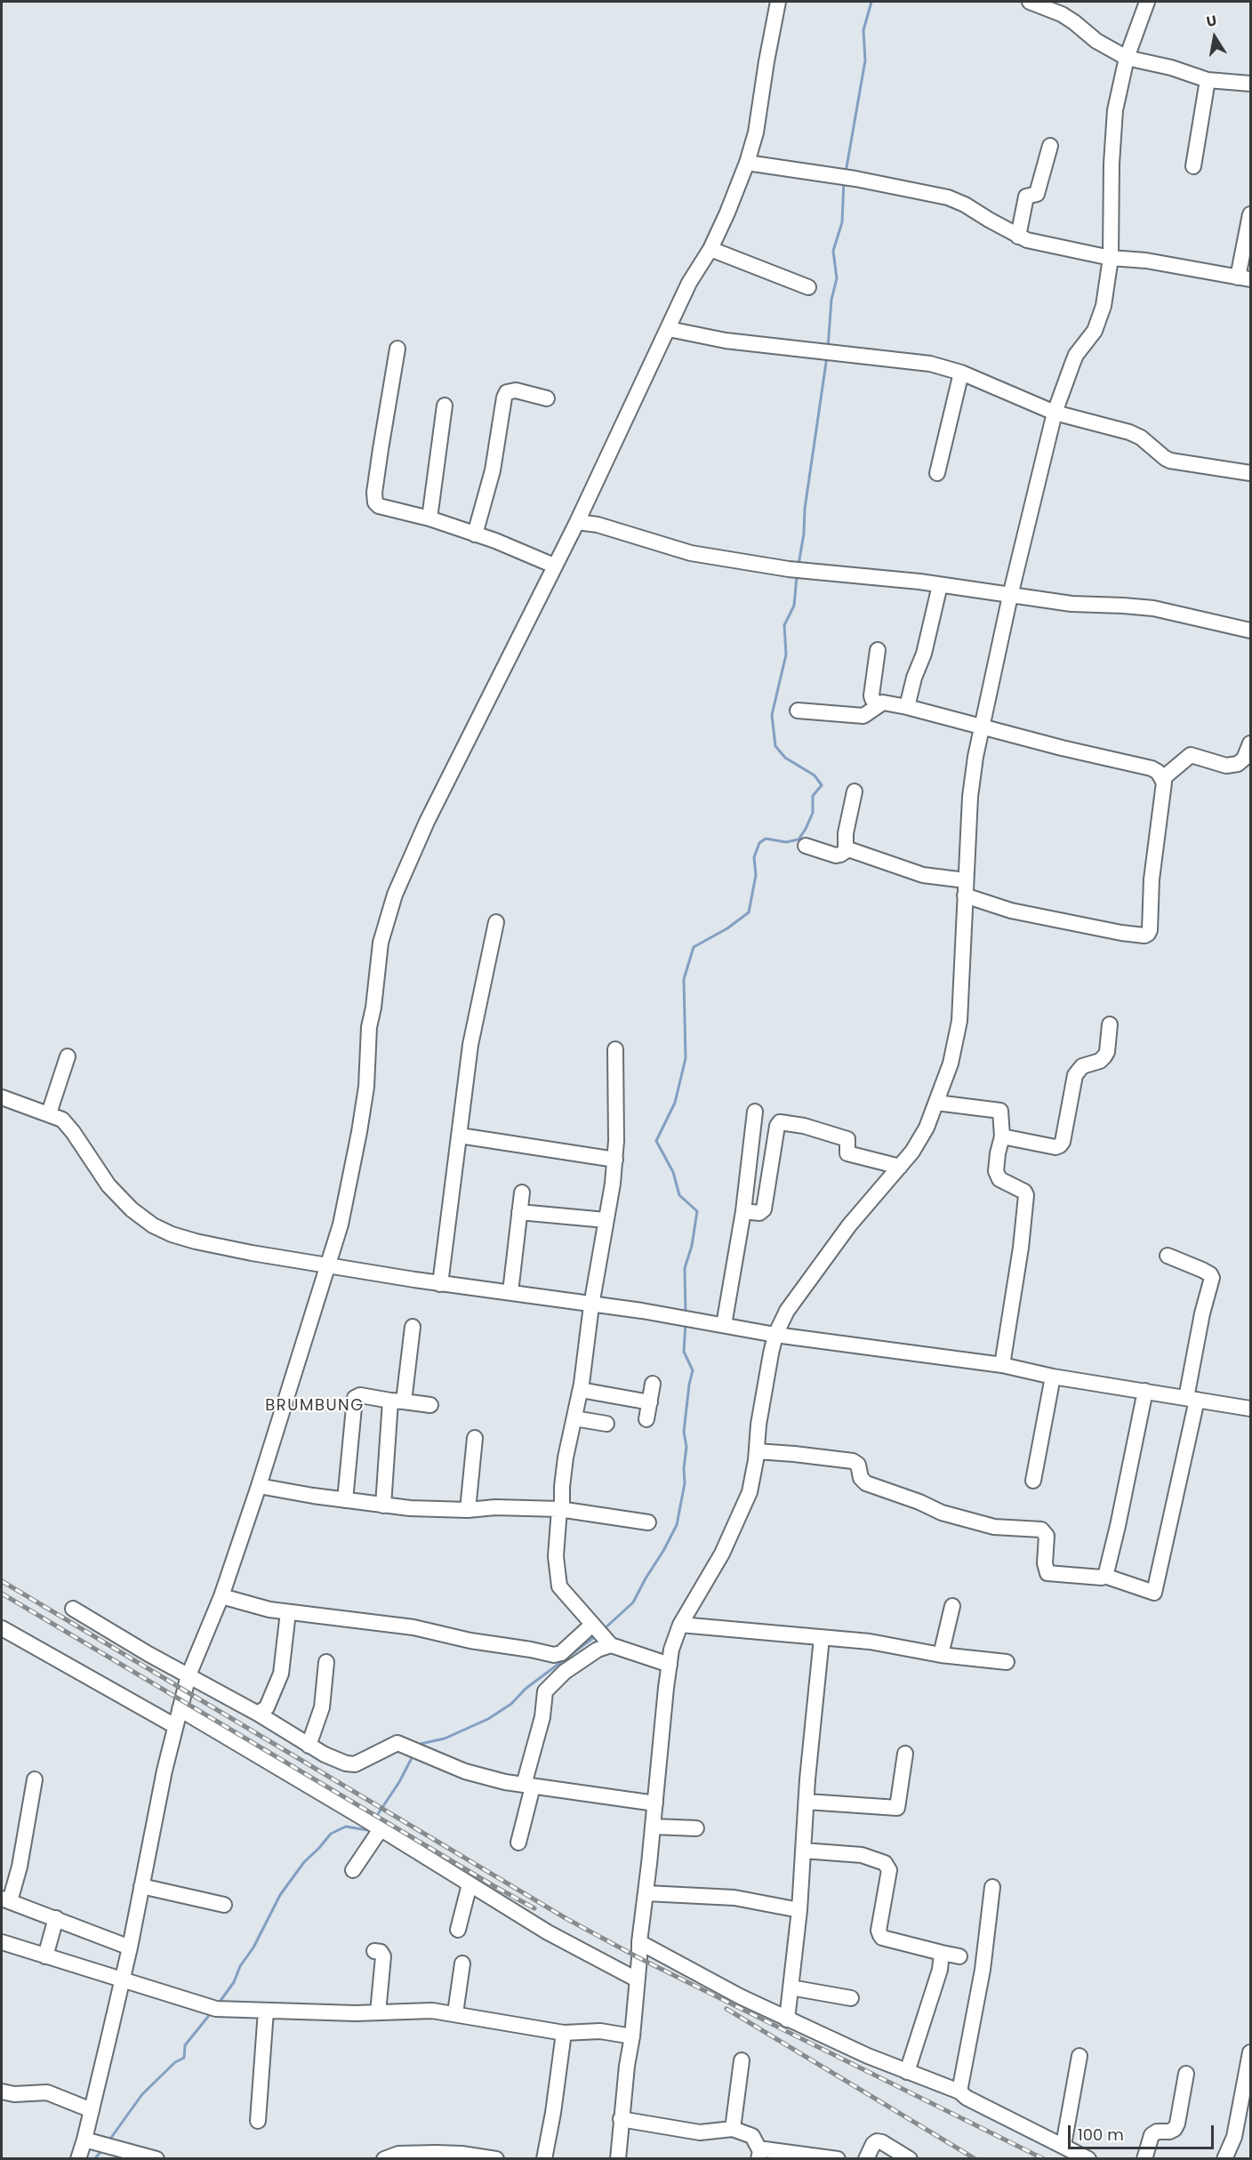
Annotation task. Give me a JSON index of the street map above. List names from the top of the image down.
{
  "districts": ["BRUMBUNG"],
  "scale_bar": "100 m",
  "north": "top"
}
